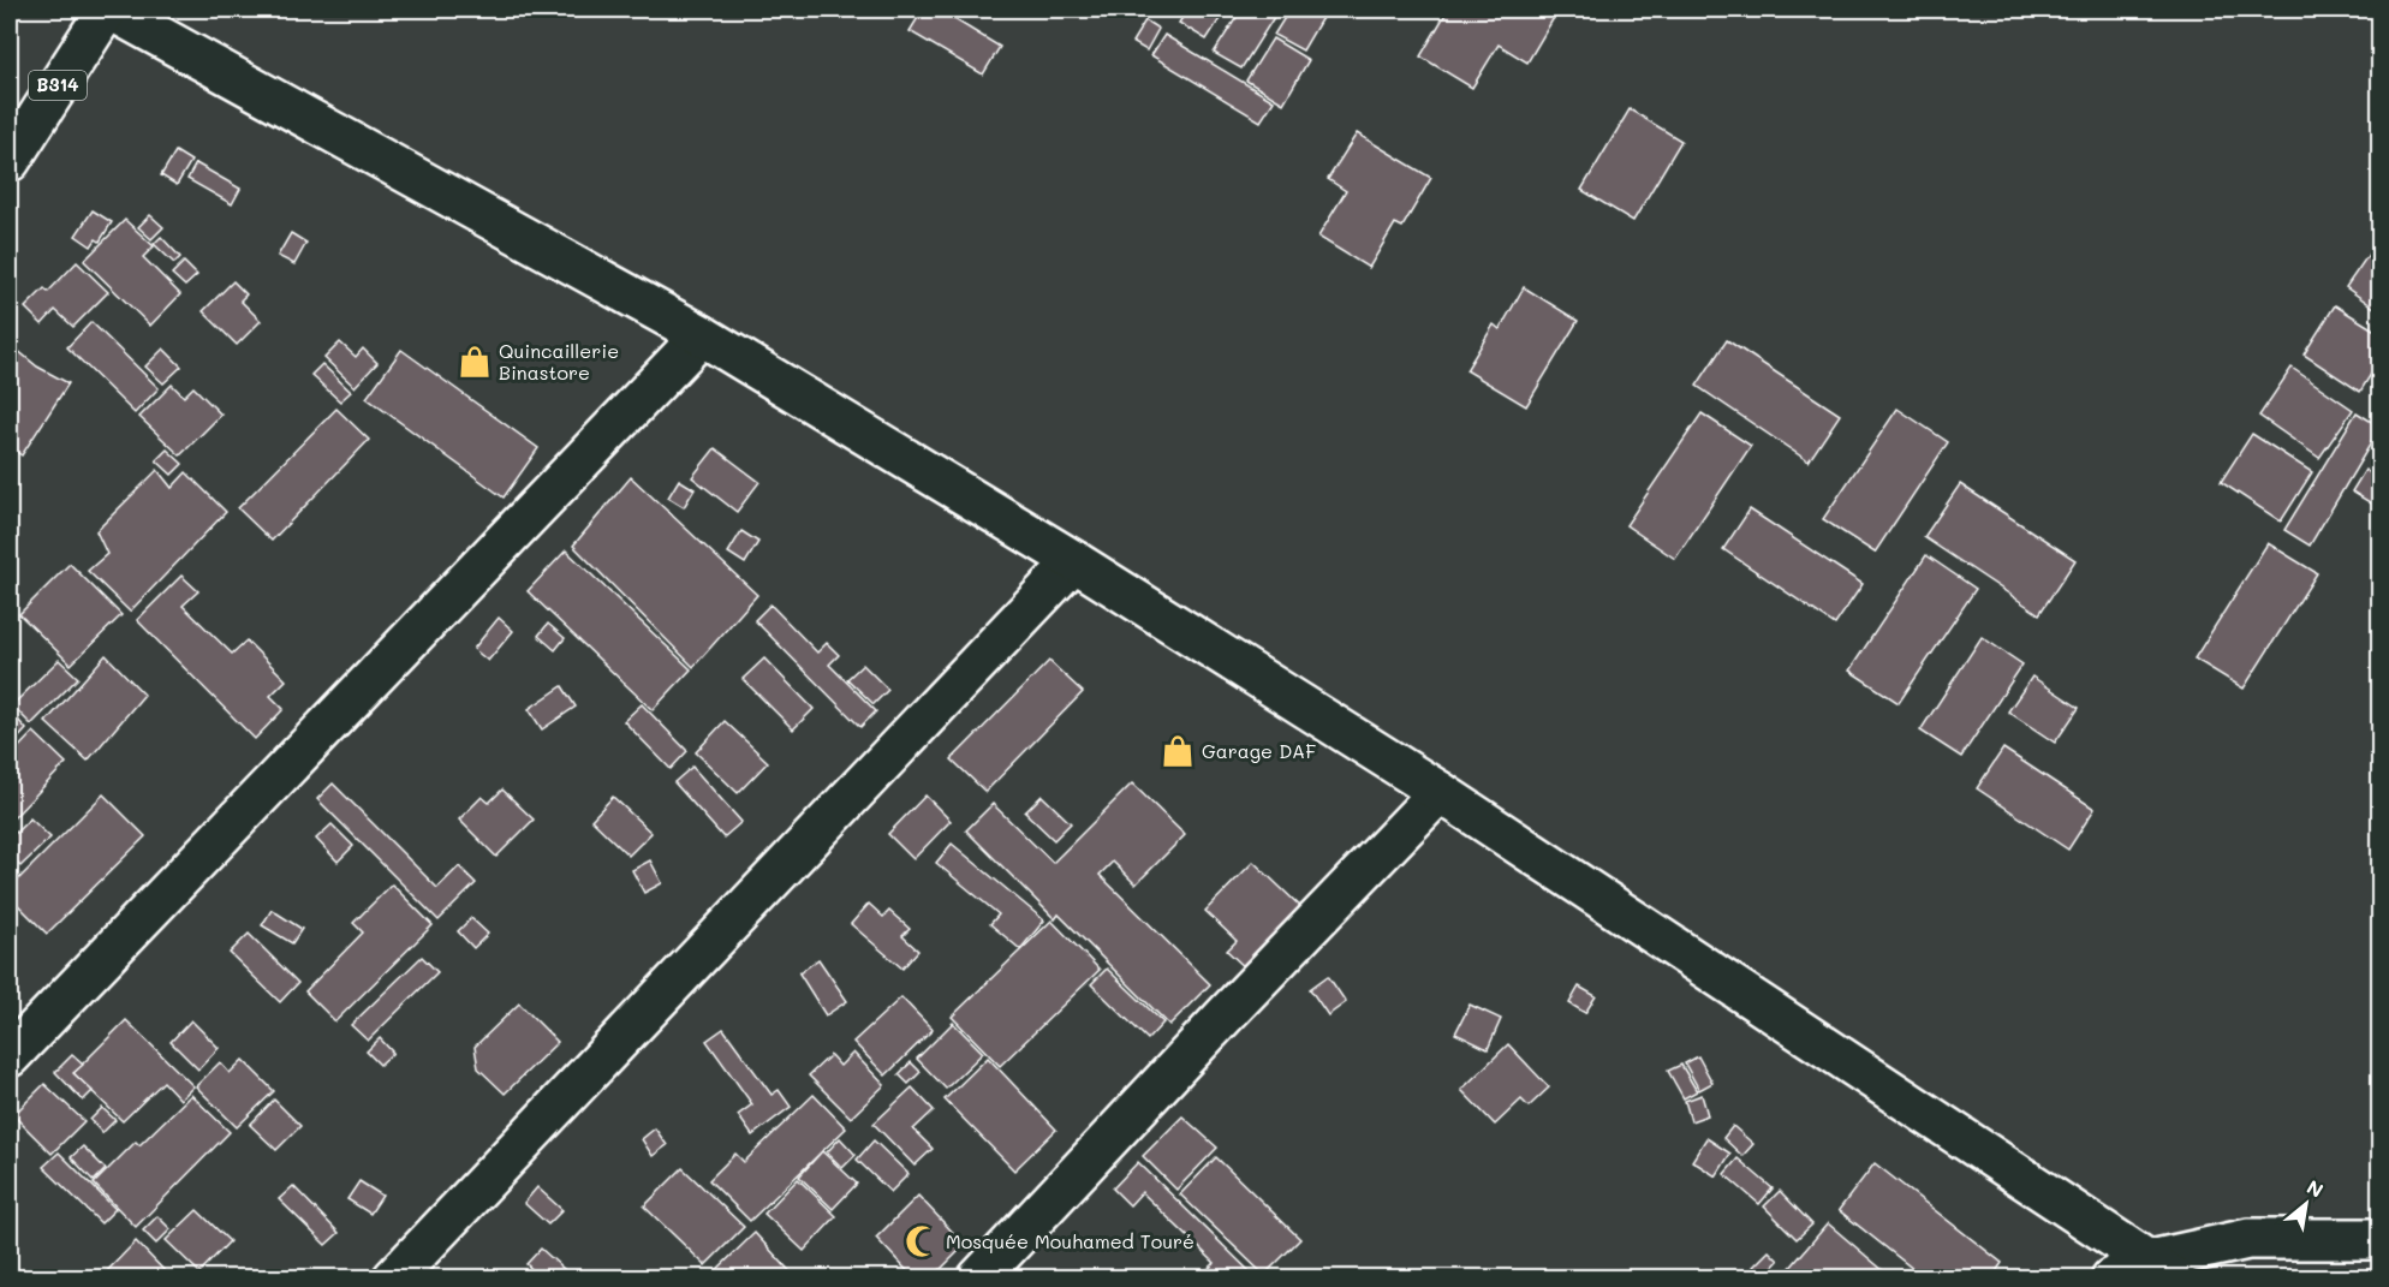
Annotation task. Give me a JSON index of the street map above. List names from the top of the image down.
{
  "streets": {
    "street": ["B314"]
  },
  "places": {
    "shop": ["Quincaillerie Binastore", "Garage DAF"],
    "mosque": ["Mosquée Mouhamed Touré"]
  },
  "north": "top right"
}
